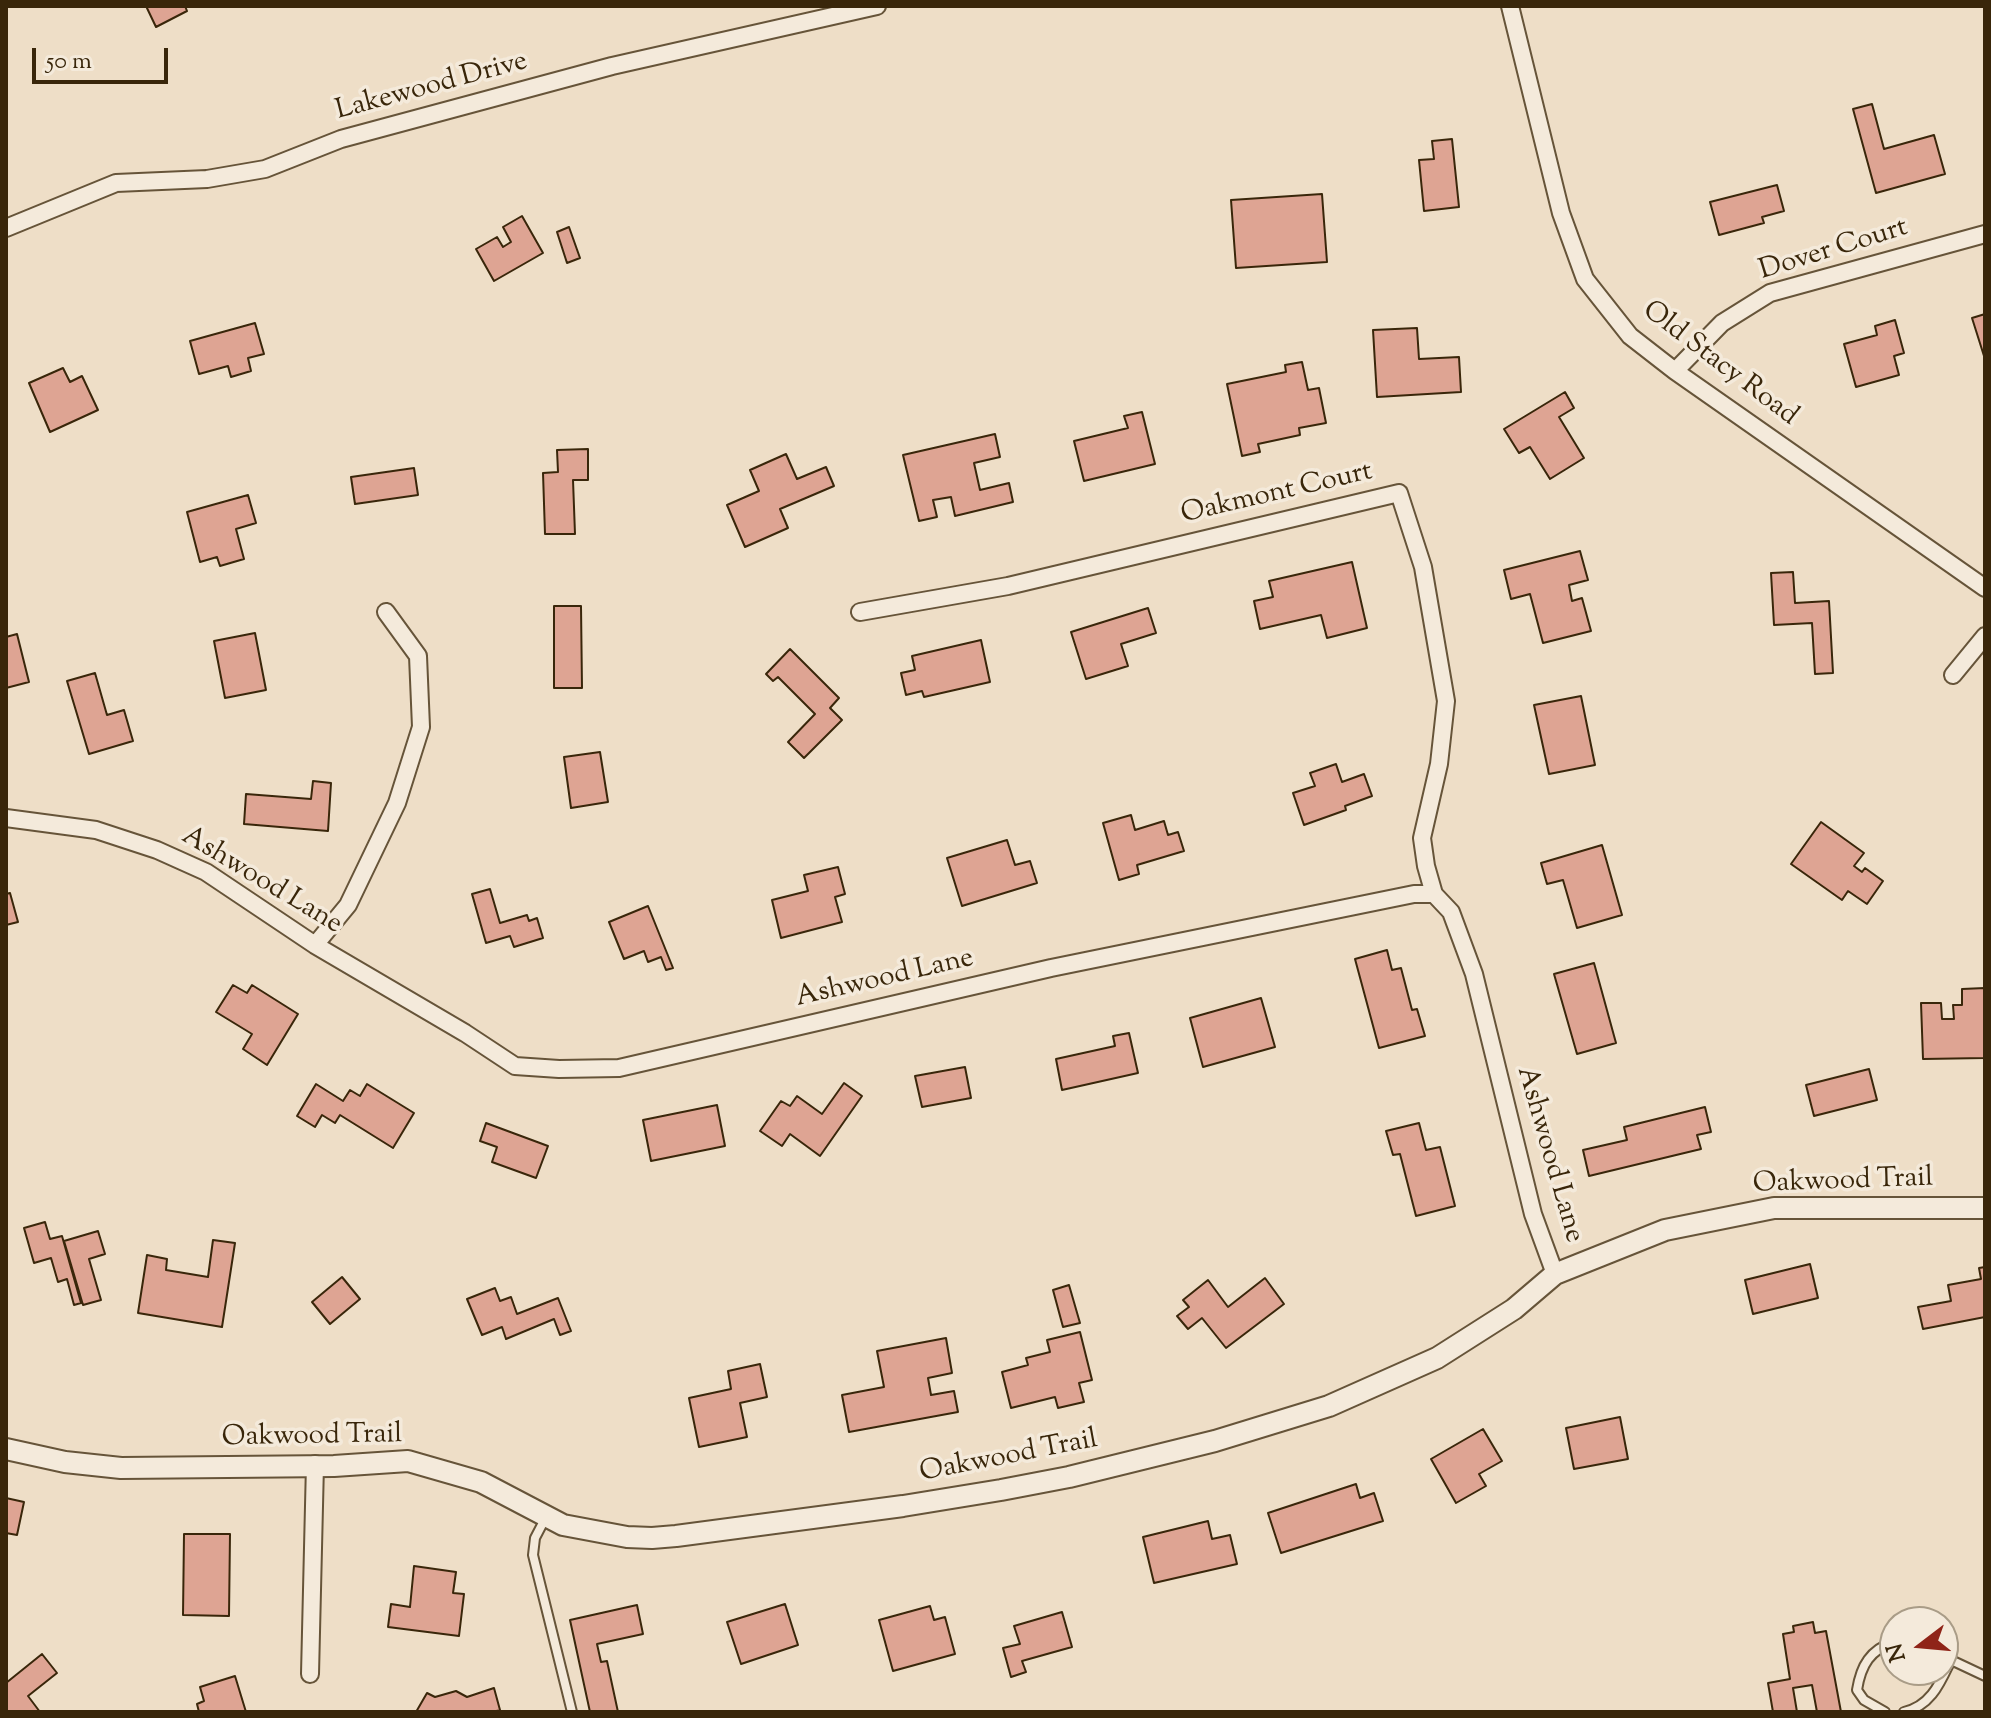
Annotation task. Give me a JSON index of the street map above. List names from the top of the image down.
{
  "streets": {
    "street": [
      "Lakewood Drive",
      "Dover Court",
      "Old Stacy Road",
      "Oakmont Court",
      "Ashwood Lane",
      "Oakwood Trail"
    ]
  },
  "crossings": [
    ["Dover Court", "Old Stacy Road"],
    ["Oakmont Court", "Ashwood Lane"],
    ["Ashwood Lane", "Oakwood Trail"]
  ],
  "scale_bar": "50 m",
  "north": "left"
}
